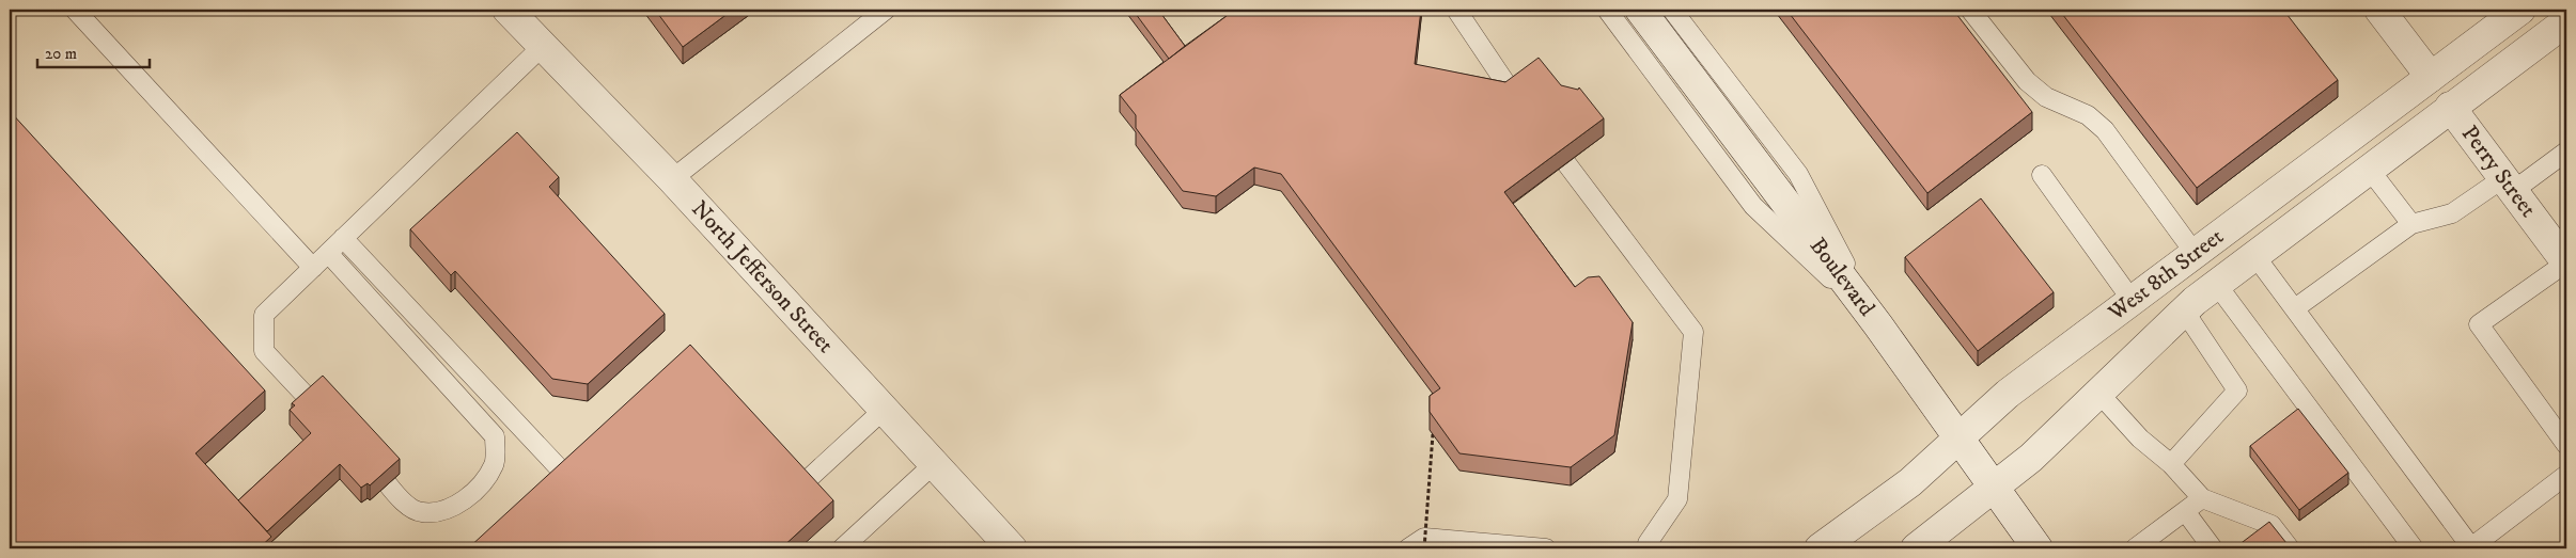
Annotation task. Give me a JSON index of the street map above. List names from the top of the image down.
{
  "streets": {
    "street": [
      "Perry Street",
      "West 8th Street",
      "North Jefferson Street",
      "Boulevard"
    ]
  },
  "crossings": [
    ["Perry Street", "West 8th Street"],
    ["West 8th Street", "Boulevard"]
  ],
  "scale_bar": "20 m"
}
